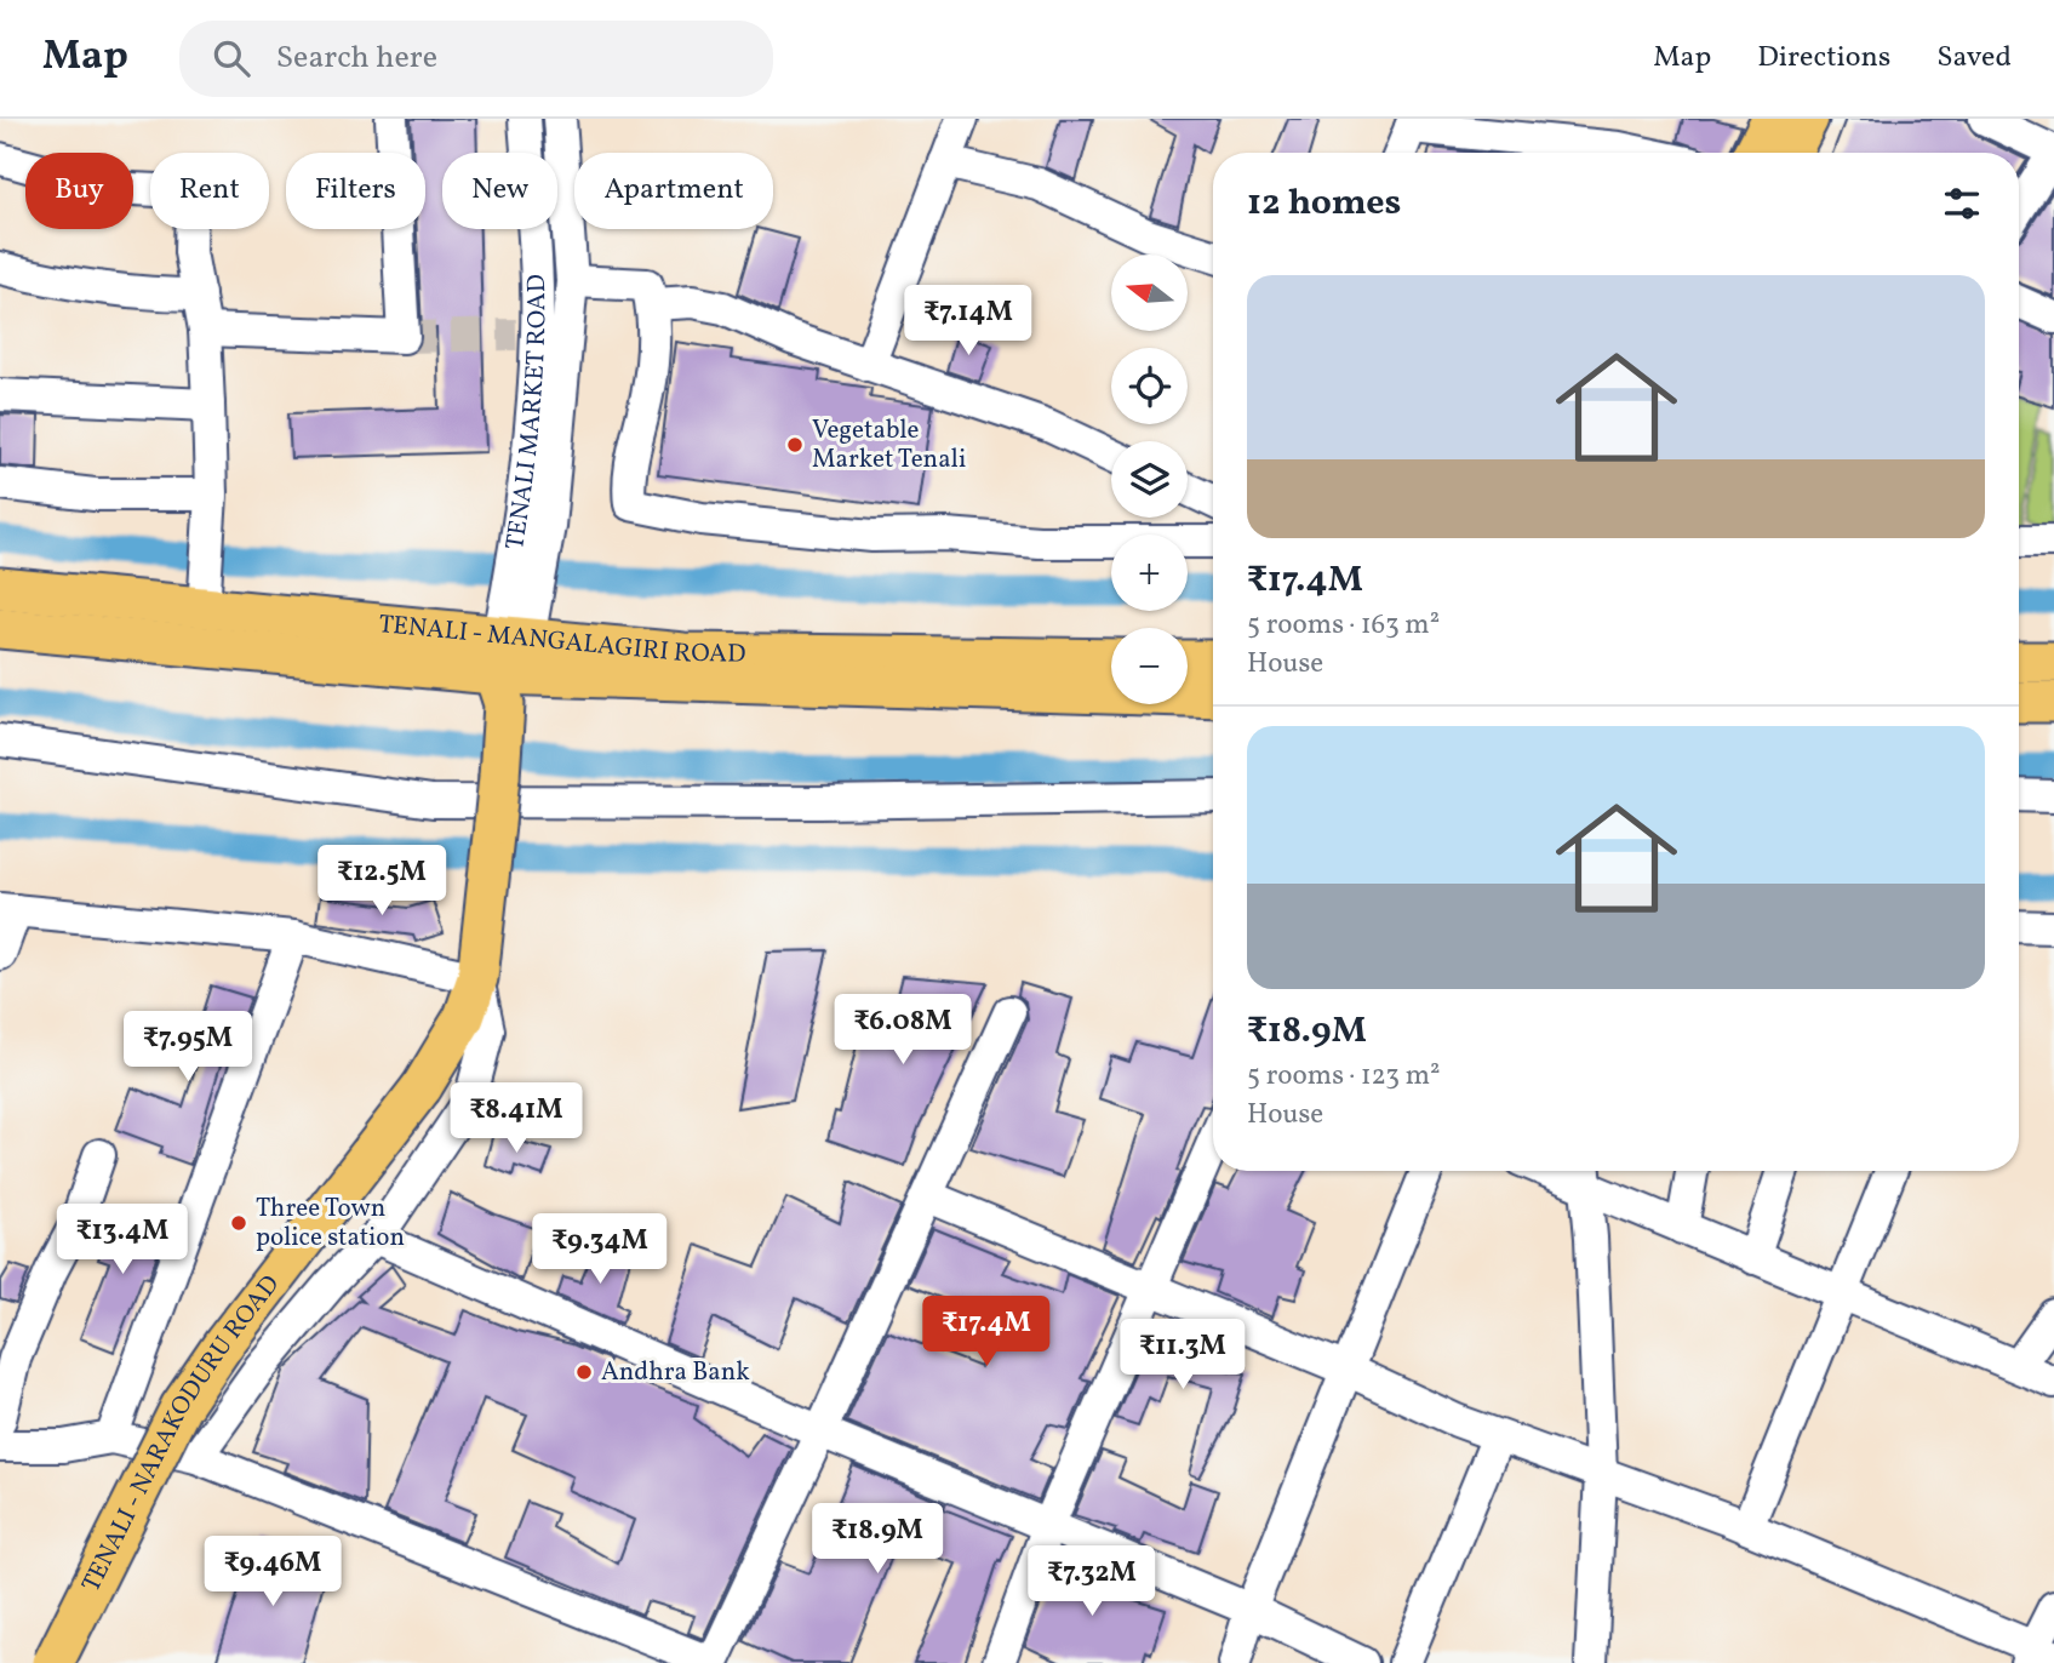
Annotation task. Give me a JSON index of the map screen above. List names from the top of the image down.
{
  "streets": {
    "main road": ["TENALI - MANGALAGIRI ROAD", "TENALI - NARAKODURU ROAD"],
    "street": ["TENALI MARKET ROAD"]
  },
  "crossings": [
    ["TENALI MARKET ROAD", "TENALI - MANGALAGIRI ROAD"],
    ["TENALI MARKET ROAD", "TENALI - NARAKODURU ROAD"],
    ["TENALI - MANGALAGIRI ROAD", "TENALI - NARAKODURU ROAD"]
  ],
  "places": ["Vegetable Market Tenali", "Three Town police station", "Andhra Bank"],
  "north": "left",
  "page": {
    "header": "Map",
    "search": "Search here",
    "nav": ["Map", "Directions", "Saved"],
    "chip": [
      "Buy",
      "Rent",
      "Filters",
      "New",
      "Apartment"
    ],
    "heading": "12 homes",
    "map_buttons": ["+", "−"],
    "list": [
      {
        "name": "₹17.4M",
        "note": "5 rooms · 163 m² · House"
      },
      {
        "name": "₹18.9M",
        "note": "5 rooms · 123 m² · House"
      }
    ],
    "price": [
      "₹7.14M",
      "₹12.5M",
      "₹6.08M",
      "₹7.95M",
      "₹8.41M",
      "₹13.4M",
      "₹9.34M",
      "₹17.4M",
      "₹11.3M",
      "₹18.9M",
      "₹9.46M",
      "₹7.32M"
    ]
  }
}
